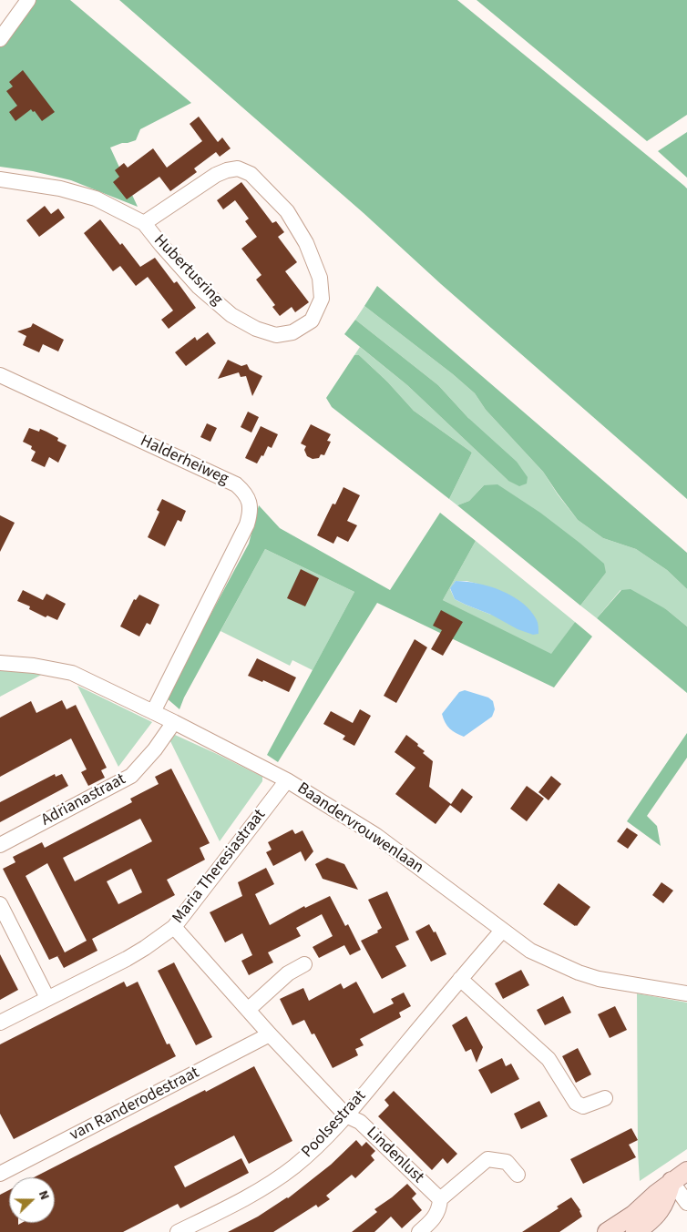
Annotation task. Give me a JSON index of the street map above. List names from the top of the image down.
{
  "streets": {
    "street": [
      "Hubertusring",
      "Halderheiweg",
      "Adrianastraat",
      "Baandervrouwenlaan",
      "Maria Theresiastraat",
      "van Randerodestraat",
      "Poolsestraat",
      "Lindenlust"
    ]
  },
  "crossings": [
    ["Halderheiweg", "Baandervrouwenlaan"],
    ["Adrianastraat", "Baandervrouwenlaan"],
    ["Baandervrouwenlaan", "Maria Theresiastraat"],
    ["Baandervrouwenlaan", "Poolsestraat"],
    ["Maria Theresiastraat", "Lindenlust"],
    ["van Randerodestraat", "Lindenlust"],
    ["Poolsestraat", "Lindenlust"]
  ],
  "north": "right"
}
